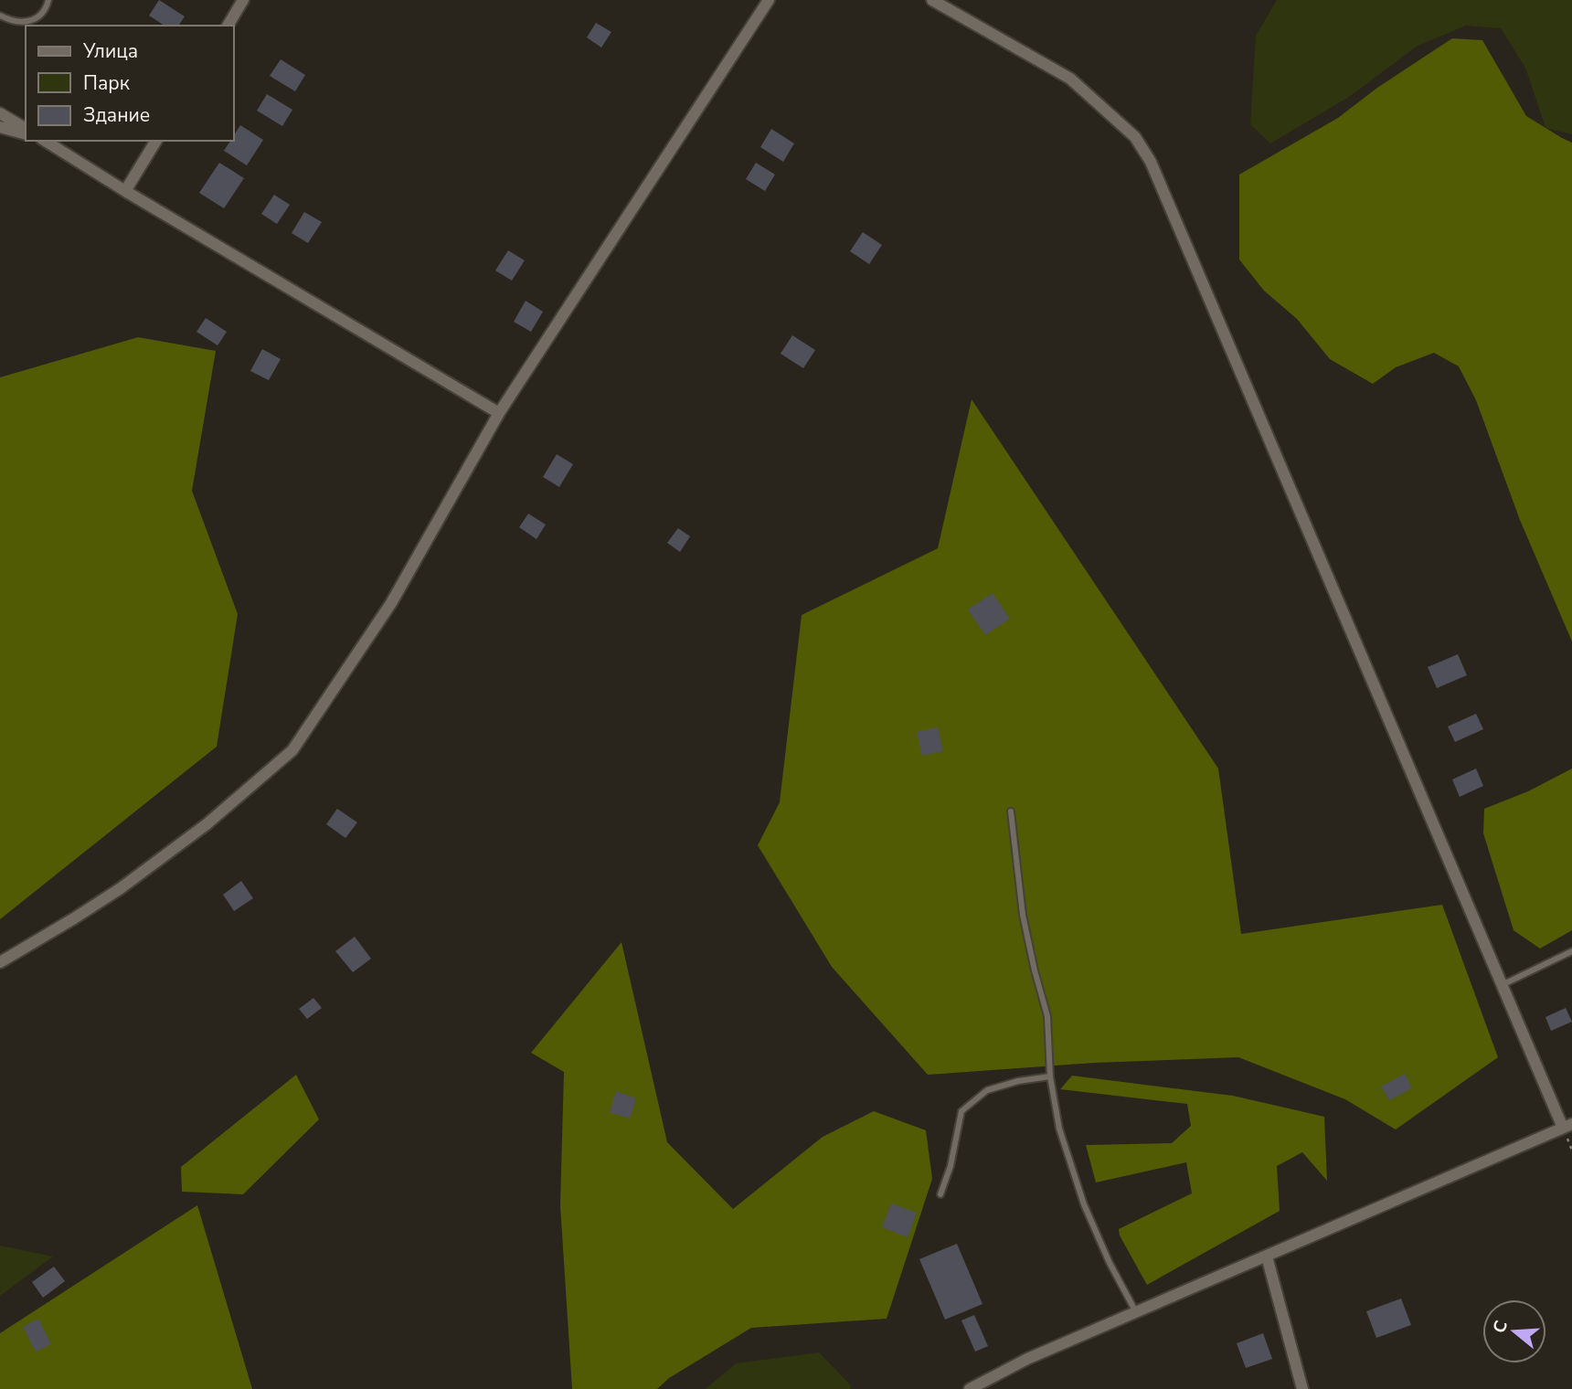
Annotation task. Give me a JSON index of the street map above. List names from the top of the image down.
{
  "legend": ["Улица", "Парк", "Здание"],
  "north": "left"
}
